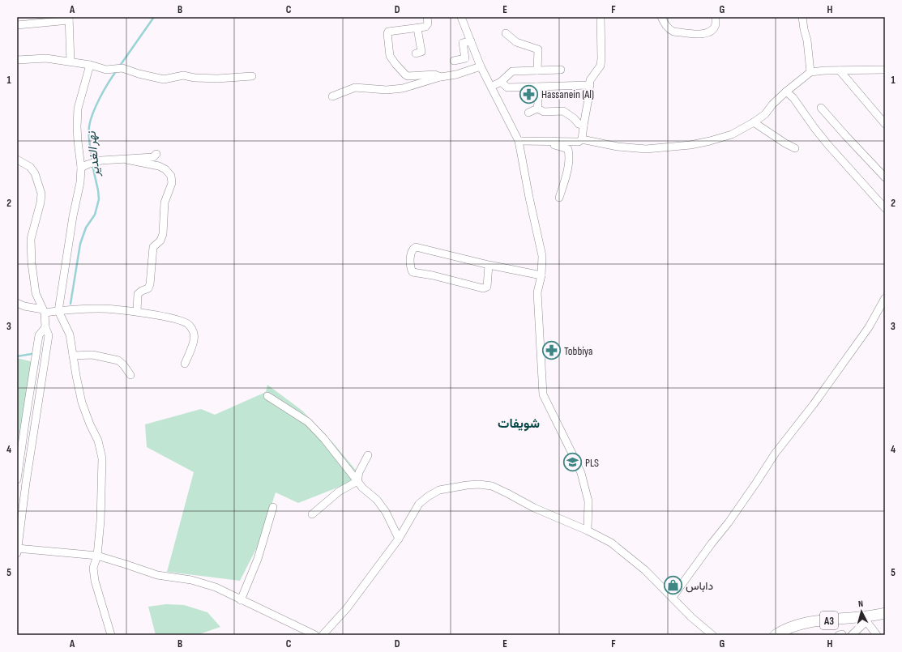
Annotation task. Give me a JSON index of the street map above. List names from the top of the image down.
{
  "streets": {
    "highway": ["A3"]
  },
  "districts": ["شويفات"],
  "water": ["نهر الغدير"],
  "places": {
    "pharmacy": ["Hassanein (Al)", "Tobbiya"],
    "school or university": ["PLS"],
    "shop": ["داباس"]
  },
  "north": "top",
  "grid": {
    "columns": [
      "A",
      "B",
      "C",
      "D",
      "E",
      "F",
      "G",
      "H"
    ],
    "rows": [
      "1",
      "2",
      "3",
      "4",
      "5"
    ]
  }
}
